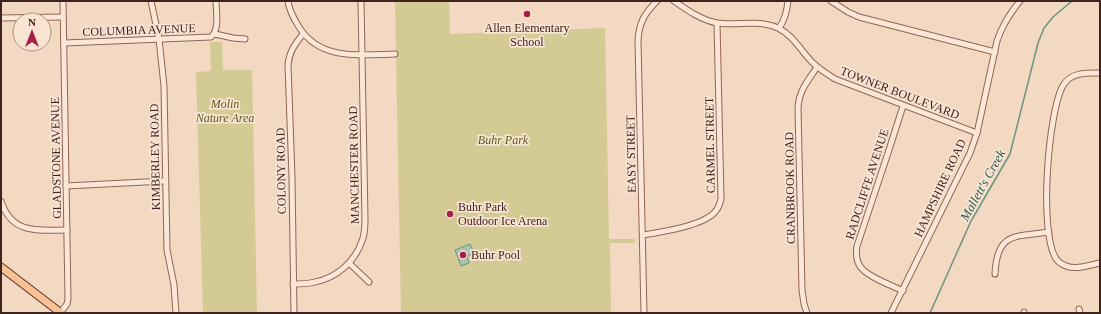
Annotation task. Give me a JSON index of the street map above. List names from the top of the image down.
{
  "streets": {
    "street": [
      "COLUMBIA AVENUE",
      "TOWNER BOULEVARD",
      "CARMEL STREET",
      "EASY STREET",
      "KIMBERLEY ROAD",
      "GLADSTONE AVENUE",
      "MANCHESTER ROAD",
      "COLONY ROAD",
      "RADCLIFFE AVENUE",
      "CRANBROOK ROAD",
      "HAMPSHIRE ROAD"
    ]
  },
  "crossings": [
    ["COLUMBIA AVENUE", "KIMBERLEY ROAD"],
    ["COLUMBIA AVENUE", "GLADSTONE AVENUE"],
    ["TOWNER BOULEVARD", "CARMEL STREET"],
    ["TOWNER BOULEVARD", "RADCLIFFE AVENUE"],
    ["TOWNER BOULEVARD", "CRANBROOK ROAD"],
    ["TOWNER BOULEVARD", "HAMPSHIRE ROAD"],
    ["CARMEL STREET", "EASY STREET"],
    ["MANCHESTER ROAD", "COLONY ROAD"],
    ["RADCLIFFE AVENUE", "HAMPSHIRE ROAD"]
  ],
  "water": ["Mallett's Creek"],
  "parks": ["Molin Nature Area", "Buhr Park"],
  "places": ["Allen Elementary School", "Buhr Park Outdoor Ice Arena", "Buhr Pool"],
  "north": "top"
}
